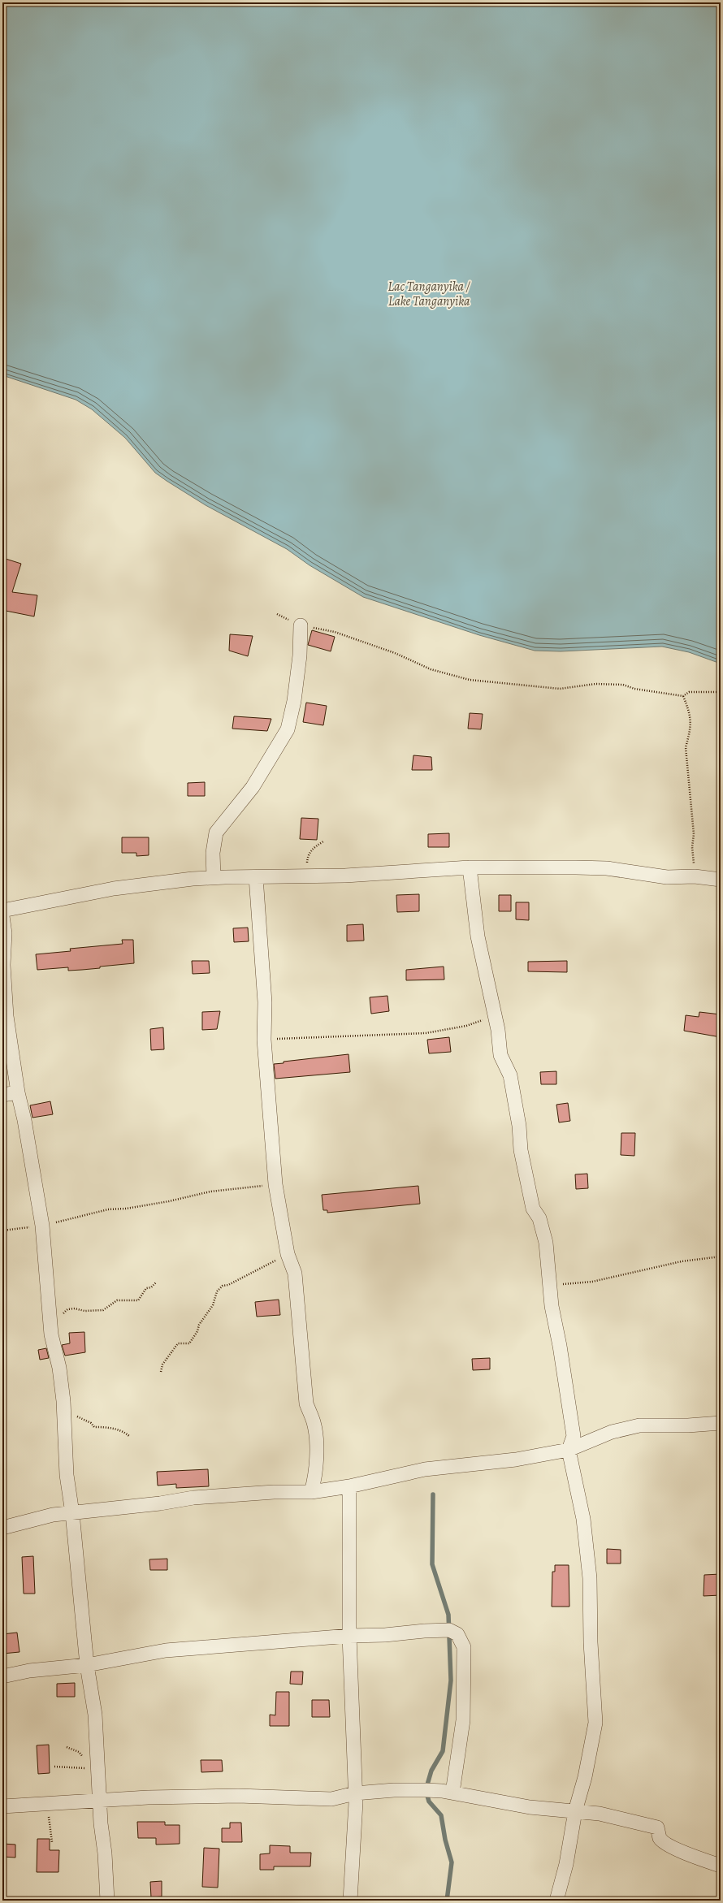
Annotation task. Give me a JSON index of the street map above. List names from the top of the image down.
{
  "water": ["Lac Tanganyika / Lake Tanganyika"]
}
